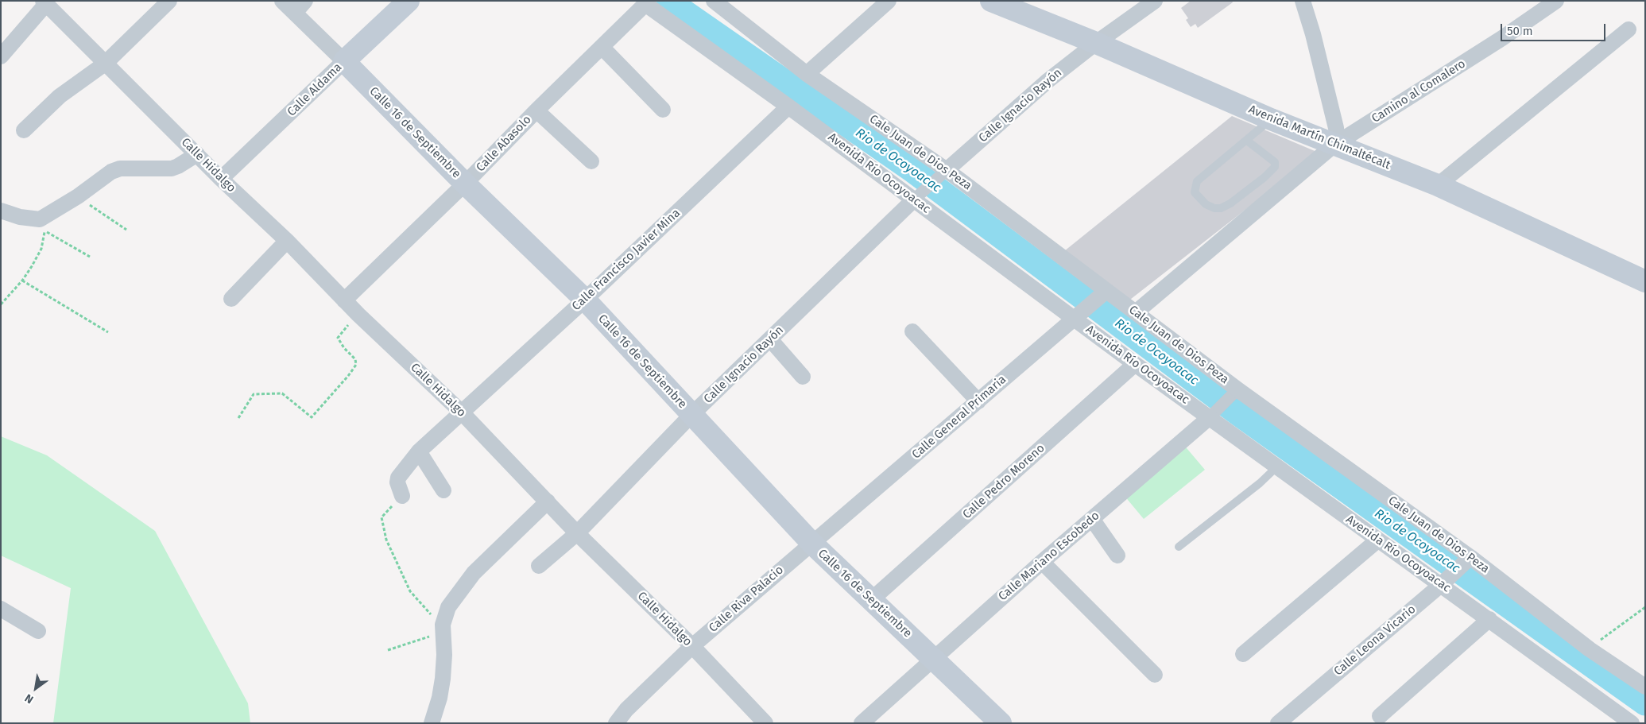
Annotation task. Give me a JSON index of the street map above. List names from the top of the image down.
{
  "streets": {
    "main road": ["Calle Aldama", "Calle 16 de Septiembre", "Avenida Martín Chimaltécalt"],
    "street": [
      "Camino al Comalero",
      "Calle Ignacio Rayón",
      "Calle Abasolo",
      "Cale Juan de Dios Peza",
      "Calle Hidalgo",
      "Avenida Río Ocoyoacac",
      "Calle Francisco Javier Mina",
      "Calle General Primaria",
      "Calle Pedro Moreno",
      "Calle Mariano Escobedo",
      "Calle Riva Palacio",
      "Calle Leona Vicario"
    ]
  },
  "crossings": [
    ["Calle Aldama", "Calle 16 de Septiembre"],
    ["Calle Aldama", "Calle Hidalgo"],
    ["Camino al Comalero", "Avenida Martín Chimaltécalt"],
    ["Camino al Comalero", "Cale Juan de Dios Peza"],
    ["Calle Ignacio Rayón", "Calle 16 de Septiembre"],
    ["Calle Ignacio Rayón", "Avenida Martín Chimaltécalt"],
    ["Calle Ignacio Rayón", "Cale Juan de Dios Peza"],
    ["Calle Ignacio Rayón", "Calle Hidalgo"],
    ["Calle Ignacio Rayón", "Avenida Río Ocoyoacac"],
    ["Calle 16 de Septiembre", "Calle Abasolo"],
    ["Calle 16 de Septiembre", "Calle Francisco Javier Mina"],
    ["Calle 16 de Septiembre", "Calle General Primaria"],
    ["Calle 16 de Septiembre", "Calle Pedro Moreno"],
    ["Calle 16 de Septiembre", "Calle Mariano Escobedo"],
    ["Calle 16 de Septiembre", "Calle Riva Palacio"],
    ["Calle Abasolo", "Calle Hidalgo"],
    ["Calle Abasolo", "Avenida Río Ocoyoacac"],
    ["Cale Juan de Dios Peza", "Calle General Primaria"],
    ["Cale Juan de Dios Peza", "Calle Mariano Escobedo"],
    ["Cale Juan de Dios Peza", "Calle Leona Vicario"],
    ["Calle Hidalgo", "Calle Francisco Javier Mina"],
    ["Calle Hidalgo", "Calle Riva Palacio"],
    ["Avenida Río Ocoyoacac", "Calle Francisco Javier Mina"],
    ["Avenida Río Ocoyoacac", "Calle General Primaria"],
    ["Avenida Río Ocoyoacac", "Calle Pedro Moreno"],
    ["Avenida Río Ocoyoacac", "Calle Mariano Escobedo"],
    ["Avenida Río Ocoyoacac", "Calle Leona Vicario"],
    ["Calle General Primaria", "Calle Riva Palacio"]
  ],
  "water": ["Rio de Ocoyoacac"],
  "scale_bar": "50 m",
  "north": "bottom left"
}
